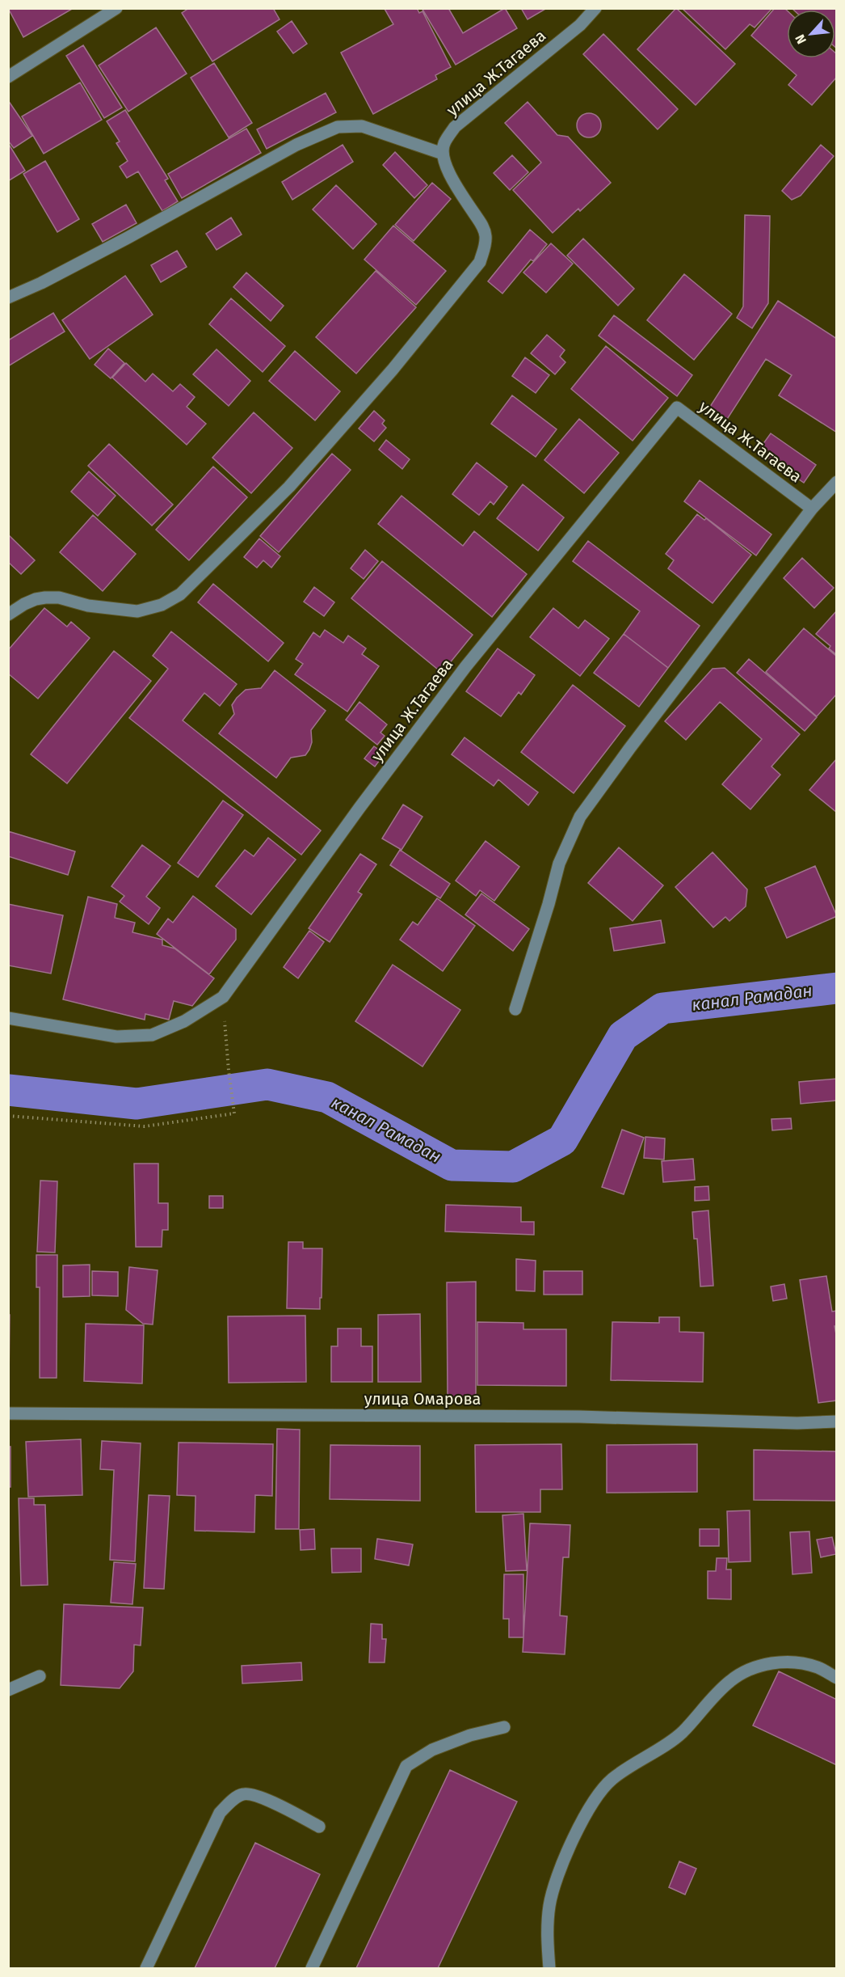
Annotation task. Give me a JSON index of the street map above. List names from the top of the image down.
{
  "streets": {
    "street": ["улица Ж.Тагаева", "улица Омарова"]
  },
  "water": ["канал Рамадан"],
  "north": "bottom left"
}
